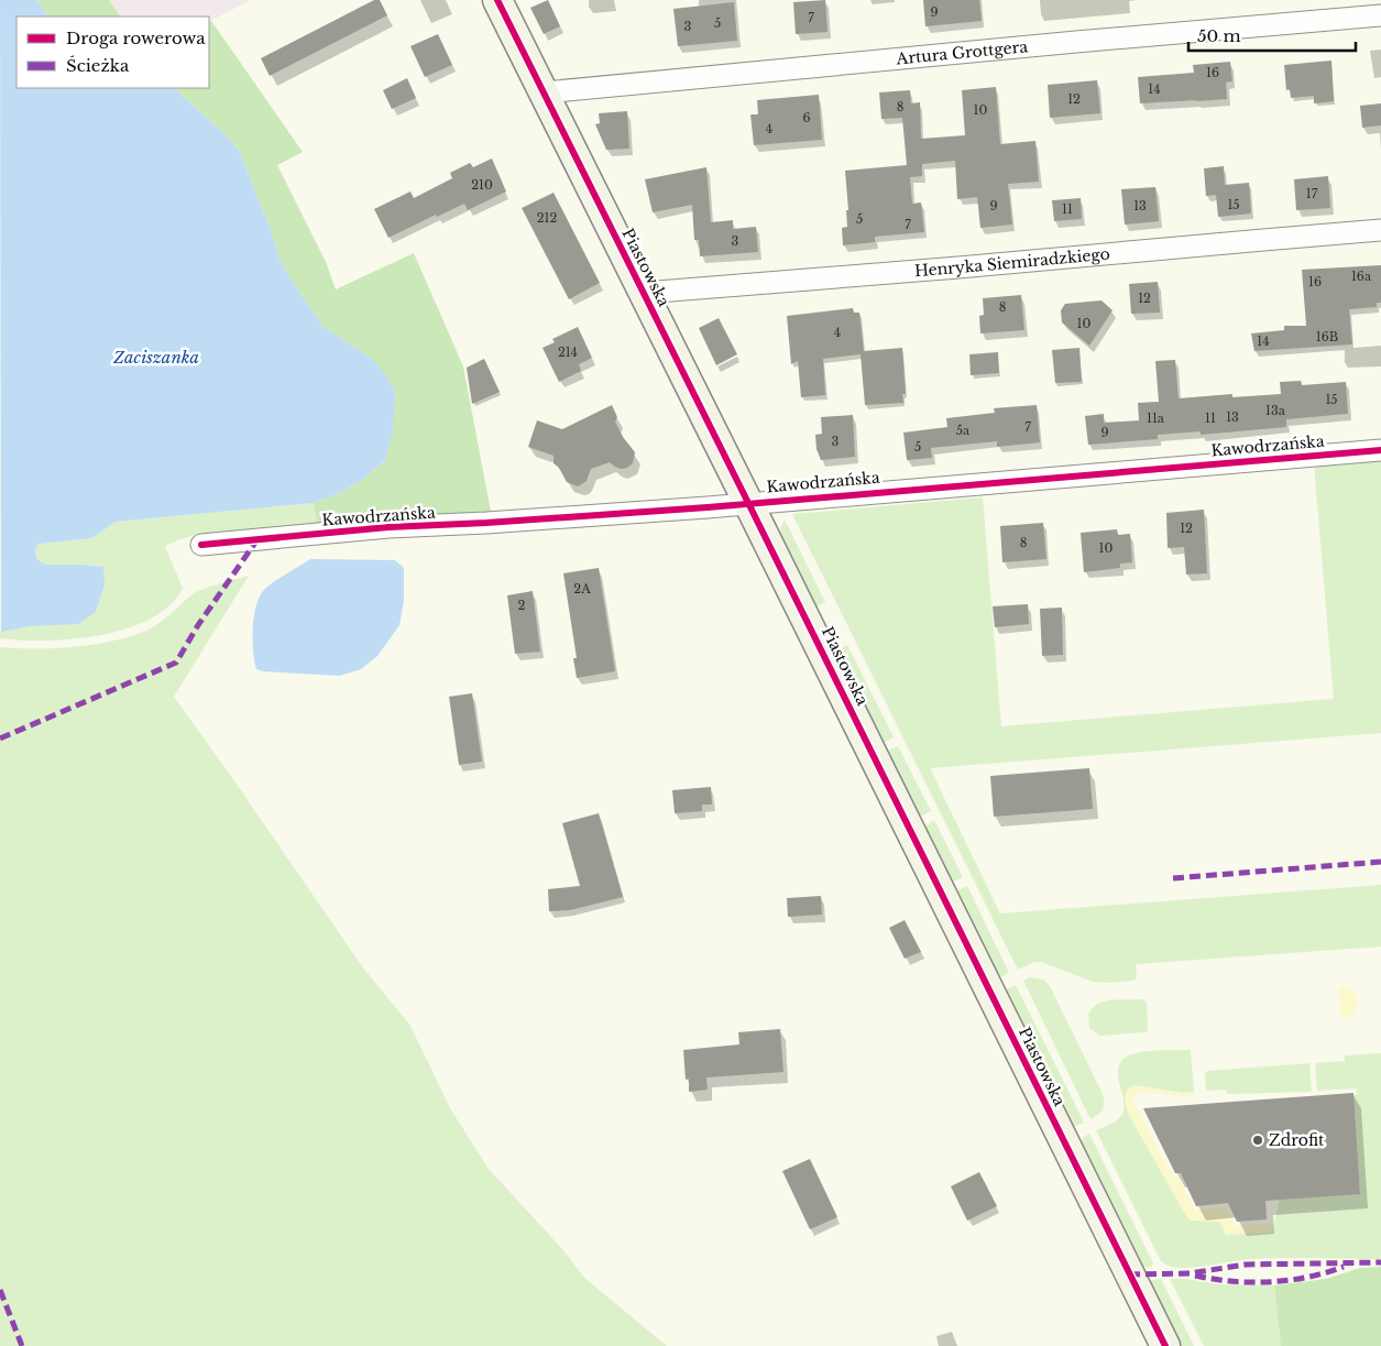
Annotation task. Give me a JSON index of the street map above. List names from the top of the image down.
{
  "streets": {
    "street": [
      "Artura Grottgera",
      "Henryka Siemiradzkiego",
      "Piastowska",
      "Kawodrzańska"
    ]
  },
  "crossings": [
    ["Artura Grottgera", "Piastowska"],
    ["Henryka Siemiradzkiego", "Piastowska"],
    ["Piastowska", "Kawodrzańska"]
  ],
  "water": ["Zaciszanka"],
  "places": ["Zdrofit"],
  "house_numbers": [
    "9",
    "7",
    "5",
    "3",
    "16",
    "14",
    "12",
    "8",
    "10",
    "6",
    "4",
    "210",
    "17",
    "15",
    "9",
    "13",
    "11",
    "212",
    "5",
    "7",
    "3",
    "16a",
    "16",
    "12",
    "8",
    "10",
    "4",
    "16B",
    "14",
    "214",
    "15",
    "13a",
    "13",
    "11a",
    "11",
    "7",
    "5a",
    "9",
    "3",
    "5",
    "12",
    "8",
    "10",
    "2A",
    "2"
  ],
  "legend": ["Droga rowerowa", "Ścieżka"],
  "scale_bar": "50 m"
}
